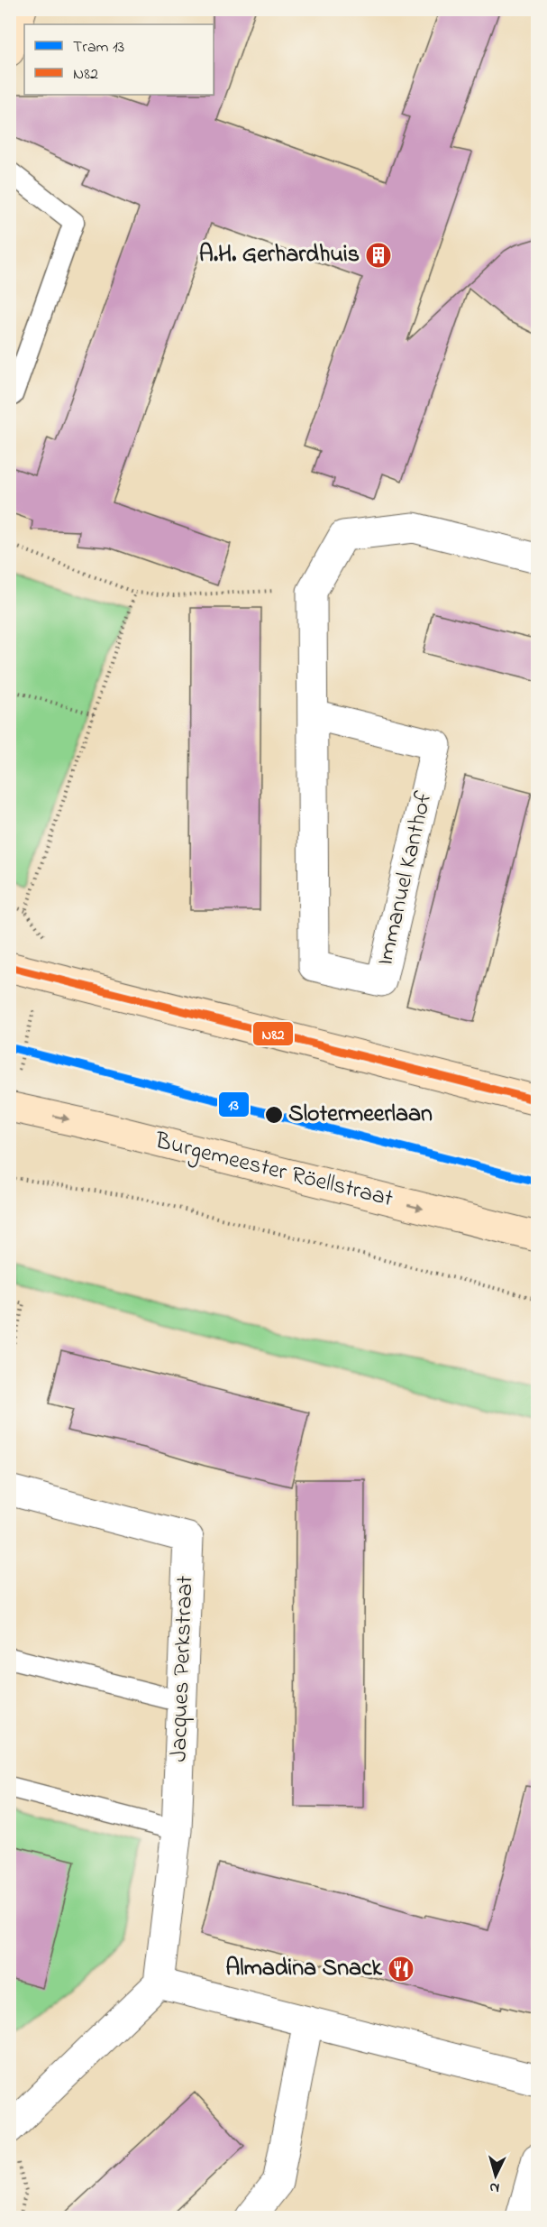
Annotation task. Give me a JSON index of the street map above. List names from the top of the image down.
{
  "streets": {
    "street": ["Immanuel Kanthof", "Burgemeester Röellstraat", "Jacques Perkstraat"]
  },
  "places": {
    "building": ["A.H. Gerhardhuis"],
    "other": ["Slotermeerlaan"],
    "restaurant": ["Almadina Snack"]
  },
  "lines": ["transit line N82", "tram line 13"],
  "legend": ["Tram 13", "N82"],
  "north": "bottom"
}
